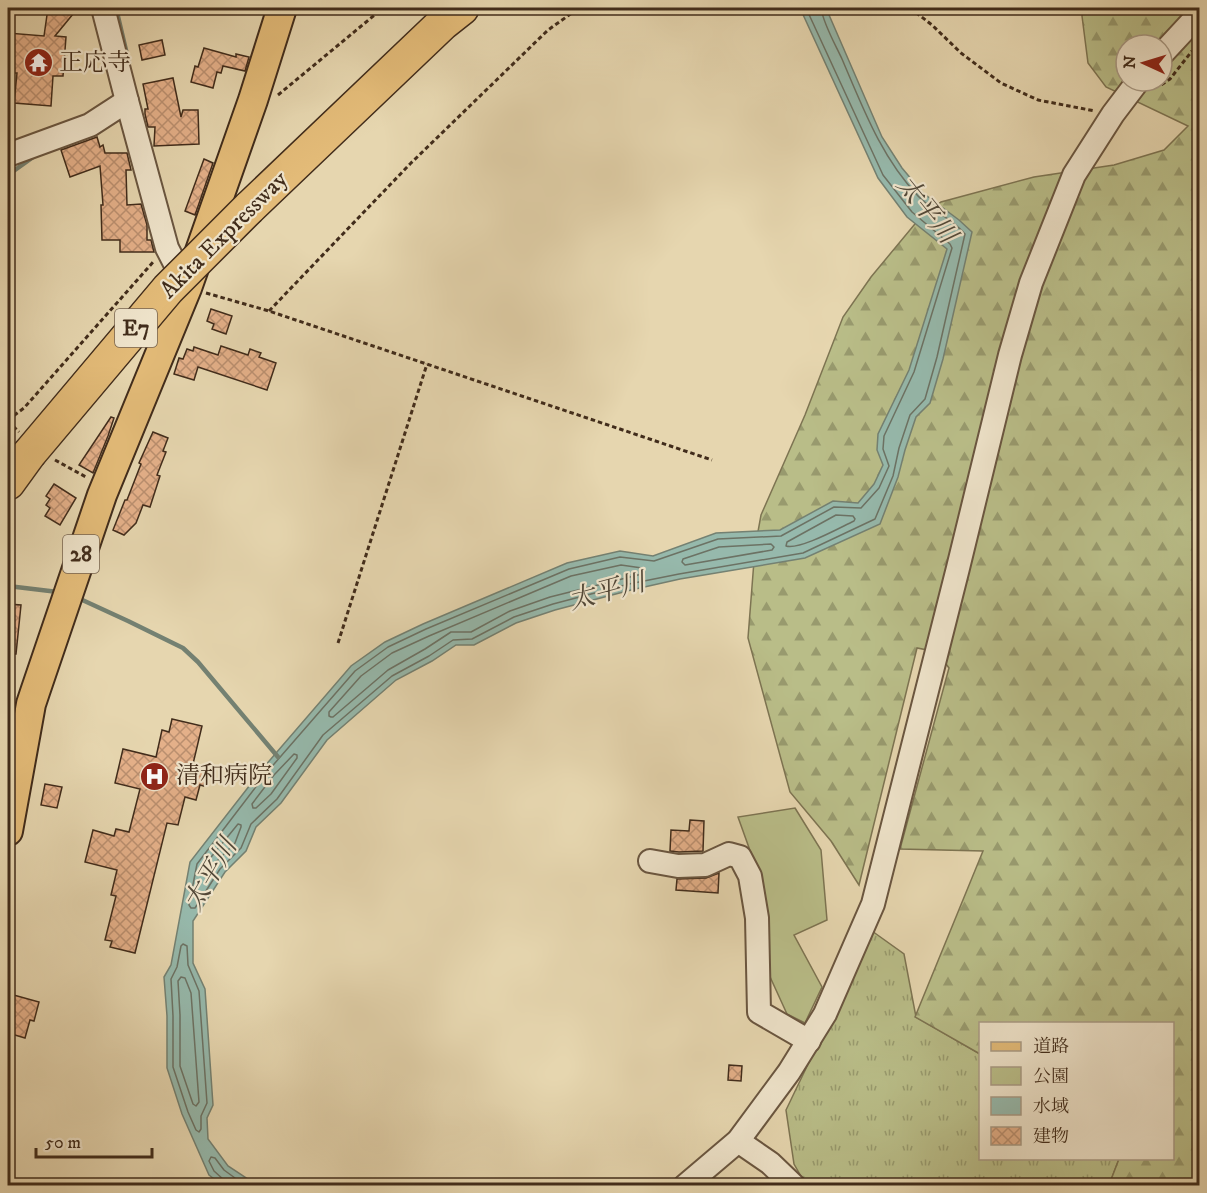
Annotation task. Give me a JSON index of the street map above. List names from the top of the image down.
{
  "streets": {
    "highway": ["Akita Expressway", "E7"],
    "main road": ["28"]
  },
  "water": ["太平川"],
  "places": {
    "temple": ["正応寺"],
    "hospital": ["清和病院"]
  },
  "legend": [
    "道路",
    "公園",
    "水域",
    "建物"
  ],
  "scale_bar": "50 m",
  "north": "left"
}
